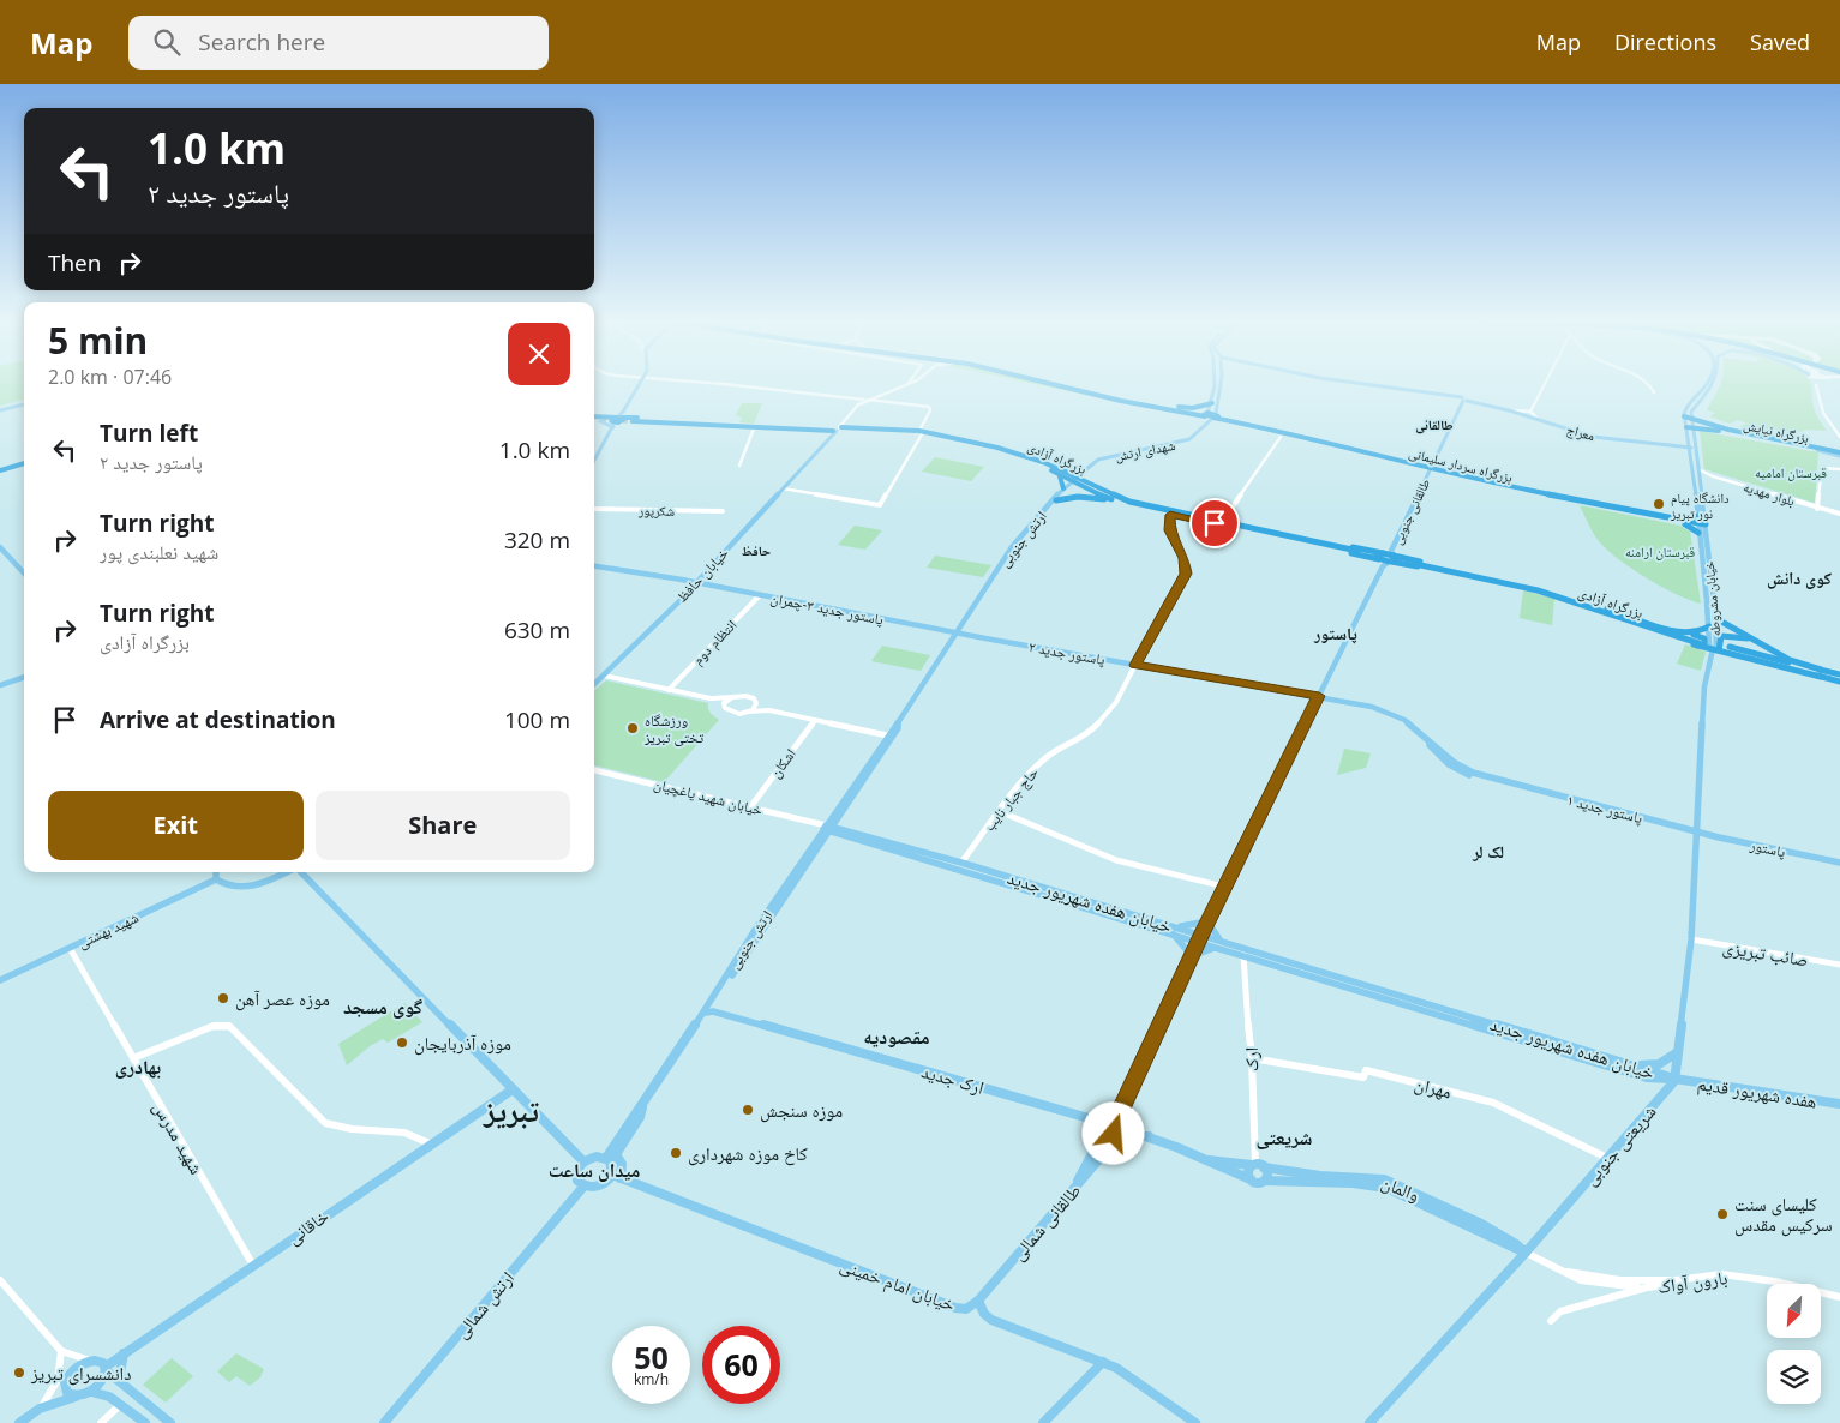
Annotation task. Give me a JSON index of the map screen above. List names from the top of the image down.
{
  "streets": {
    "highway": ["بزرگراه نیایش", "بزرگراه آزادی", "بزرگراه سردار سلیمانی"],
    "main road": [
      "معراج",
      "شهدای ارتش",
      "طالقانی جنوبی",
      "ارتش جنوبی",
      "خیابان حافظ",
      "خیابان مشروطه",
      "پاستور جدید ۳-چمران",
      "پاستور جدید ۲",
      "پاستور جدید ۱",
      "پاستور",
      "خیابان هفده شهریور جدید",
      "شهید بهشتى",
      "ارک جدید",
      "هفده شهریور قدیم",
      "شریعتی جنوبی",
      "والمان",
      "طالقانی شمالی",
      "خاقانی",
      "خیابان امام خمینی",
      "ارتش شمالی"
    ],
    "street": [
      "بلوار مهدیه",
      "شکرپور",
      "انتظام دوم",
      "اشکان",
      "خیابان شهید یاغچیان",
      "حاج جبار نایب",
      "صائب تبریزی",
      "ارک",
      "مهران",
      "شهید مدرس",
      "بارون آواک"
    ]
  },
  "crossings": [
    ["بزرگراه نیایش", "خیابان مشروطه"],
    ["معراج", "خیابان مشروطه"],
    ["شهدای ارتش", "بزرگراه آزادی"],
    ["شهدای ارتش", "بزرگراه سردار سلیمانی"],
    ["شهدای ارتش", "ارتش جنوبی"],
    ["بزرگراه آزادی", "طالقانی جنوبی"],
    ["بزرگراه آزادی", "ارتش جنوبی"],
    ["بزرگراه آزادی", "خیابان حافظ"],
    ["بزرگراه آزادی", "حاج جبار نایب"],
    ["بزرگراه سردار سلیمانی", "طالقانی جنوبی"],
    ["بزرگراه سردار سلیمانی", "خیابان مشروطه"],
    ["بلوار مهدیه", "خیابان مشروطه"],
    ["ارتش جنوبی", "پاستور جدید ۳-چمران"],
    ["ارتش جنوبی", "پاستور جدید ۲"],
    ["ارتش جنوبی", "خیابان شهید یاغچیان"],
    ["ارتش جنوبی", "خیابان هفده شهریور جدید"],
    ["ارتش جنوبی", "ارک جدید"],
    ["ارتش جنوبی", "خیابان امام خمینی"],
    ["ارتش جنوبی", "ارتش شمالی"],
    ["خیابان حافظ", "پاستور جدید ۳-چمران"],
    ["پاستور جدید ۳-چمران", "انتظام دوم"],
    ["پاستور جدید ۳-چمران", "پاستور جدید ۲"],
    ["پاستور جدید ۲", "حاج جبار نایب"],
    ["پاستور جدید ۲", "پاستور جدید ۱"],
    ["اشکان", "خیابان شهید یاغچیان"],
    ["خیابان شهید یاغچیان", "خیابان هفده شهریور جدید"],
    ["حاج جبار نایب", "خیابان هفده شهریور جدید"],
    ["پاستور جدید ۱", "پاستور"],
    ["خیابان هفده شهریور جدید", "ارک"],
    ["خیابان هفده شهریور جدید", "هفده شهریور قدیم"],
    ["خیابان هفده شهریور جدید", "شریعتی جنوبی"],
    ["شهید بهشتى", "شهید مدرس"],
    ["ارک", "مهران"],
    ["ارک", "والمان"],
    ["ارک جدید", "والمان"],
    ["مهران", "شریعتی جنوبی"],
    ["هفده شهریور قدیم", "شریعتی جنوبی"],
    ["شهید مدرس", "خاقانی"],
    ["شریعتی جنوبی", "والمان"],
    ["والمان", "بارون آواک"],
    ["طالقانی شمالی", "خیابان امام خمینی"],
    ["خیابان امام خمینی", "ارتش شمالی"]
  ],
  "districts": [
    "طالقانی",
    "حافظ",
    "کوی دانش",
    "پاستور",
    "لک لر",
    "گوی مسجد",
    "مقصودیه",
    "بهادری",
    "تبریز",
    "شریعتی",
    "میدان ساعت"
  ],
  "parks": ["قبرستان امامیه", "قبرستان ارامنه"],
  "places": [
    "دانشگاه پیام نور تبریز",
    "ورزشگاه تختی تبریز",
    "موزه عصر آهن",
    "موزه آذربایجان",
    "موزه سنجش",
    "کاخ موزه شهرداری",
    "کلیسای سنت سرکیس مقدس",
    "دانشسرای تبریز"
  ],
  "north": "bottom left",
  "page": {
    "header": "Map",
    "search": "Search here",
    "nav": ["Map", "Directions", "Saved"],
    "turn": ["1.0 km", "پاستور جدید ۲"],
    "then": "Then",
    "heading": ["5 min", "2.0 km · 07:46"],
    "list": [
      {
        "name": "Turn left",
        "note": "پاستور جدید ۲",
        "value": "1.0 km"
      },
      {
        "name": "Turn right",
        "note": "شهید نعلبندی پور",
        "value": "320 m"
      },
      {
        "name": "Turn right",
        "note": "بزرگراه آزادی",
        "value": "630 m"
      },
      {
        "name": "Arrive at destination",
        "value": "100 m"
      }
    ],
    "buttons": ["Exit", "Share"],
    "speed": "50 km/h",
    "limit": "60"
  }
}
